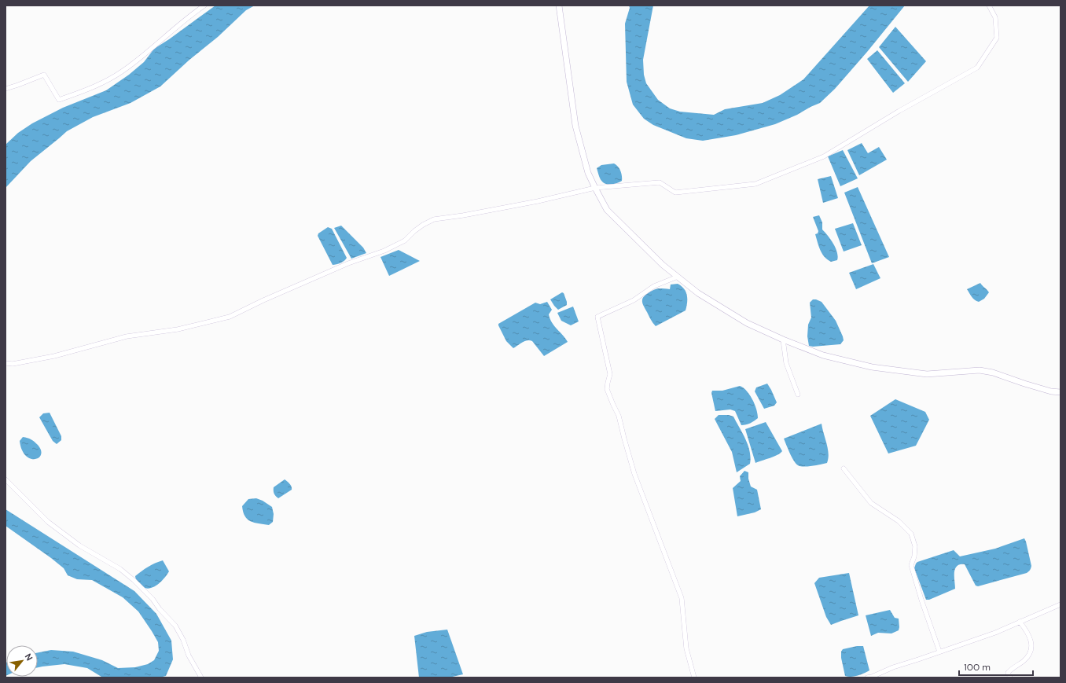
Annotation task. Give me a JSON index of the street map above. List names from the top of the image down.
{
  "scale_bar": "100 m",
  "north": "top right"
}
